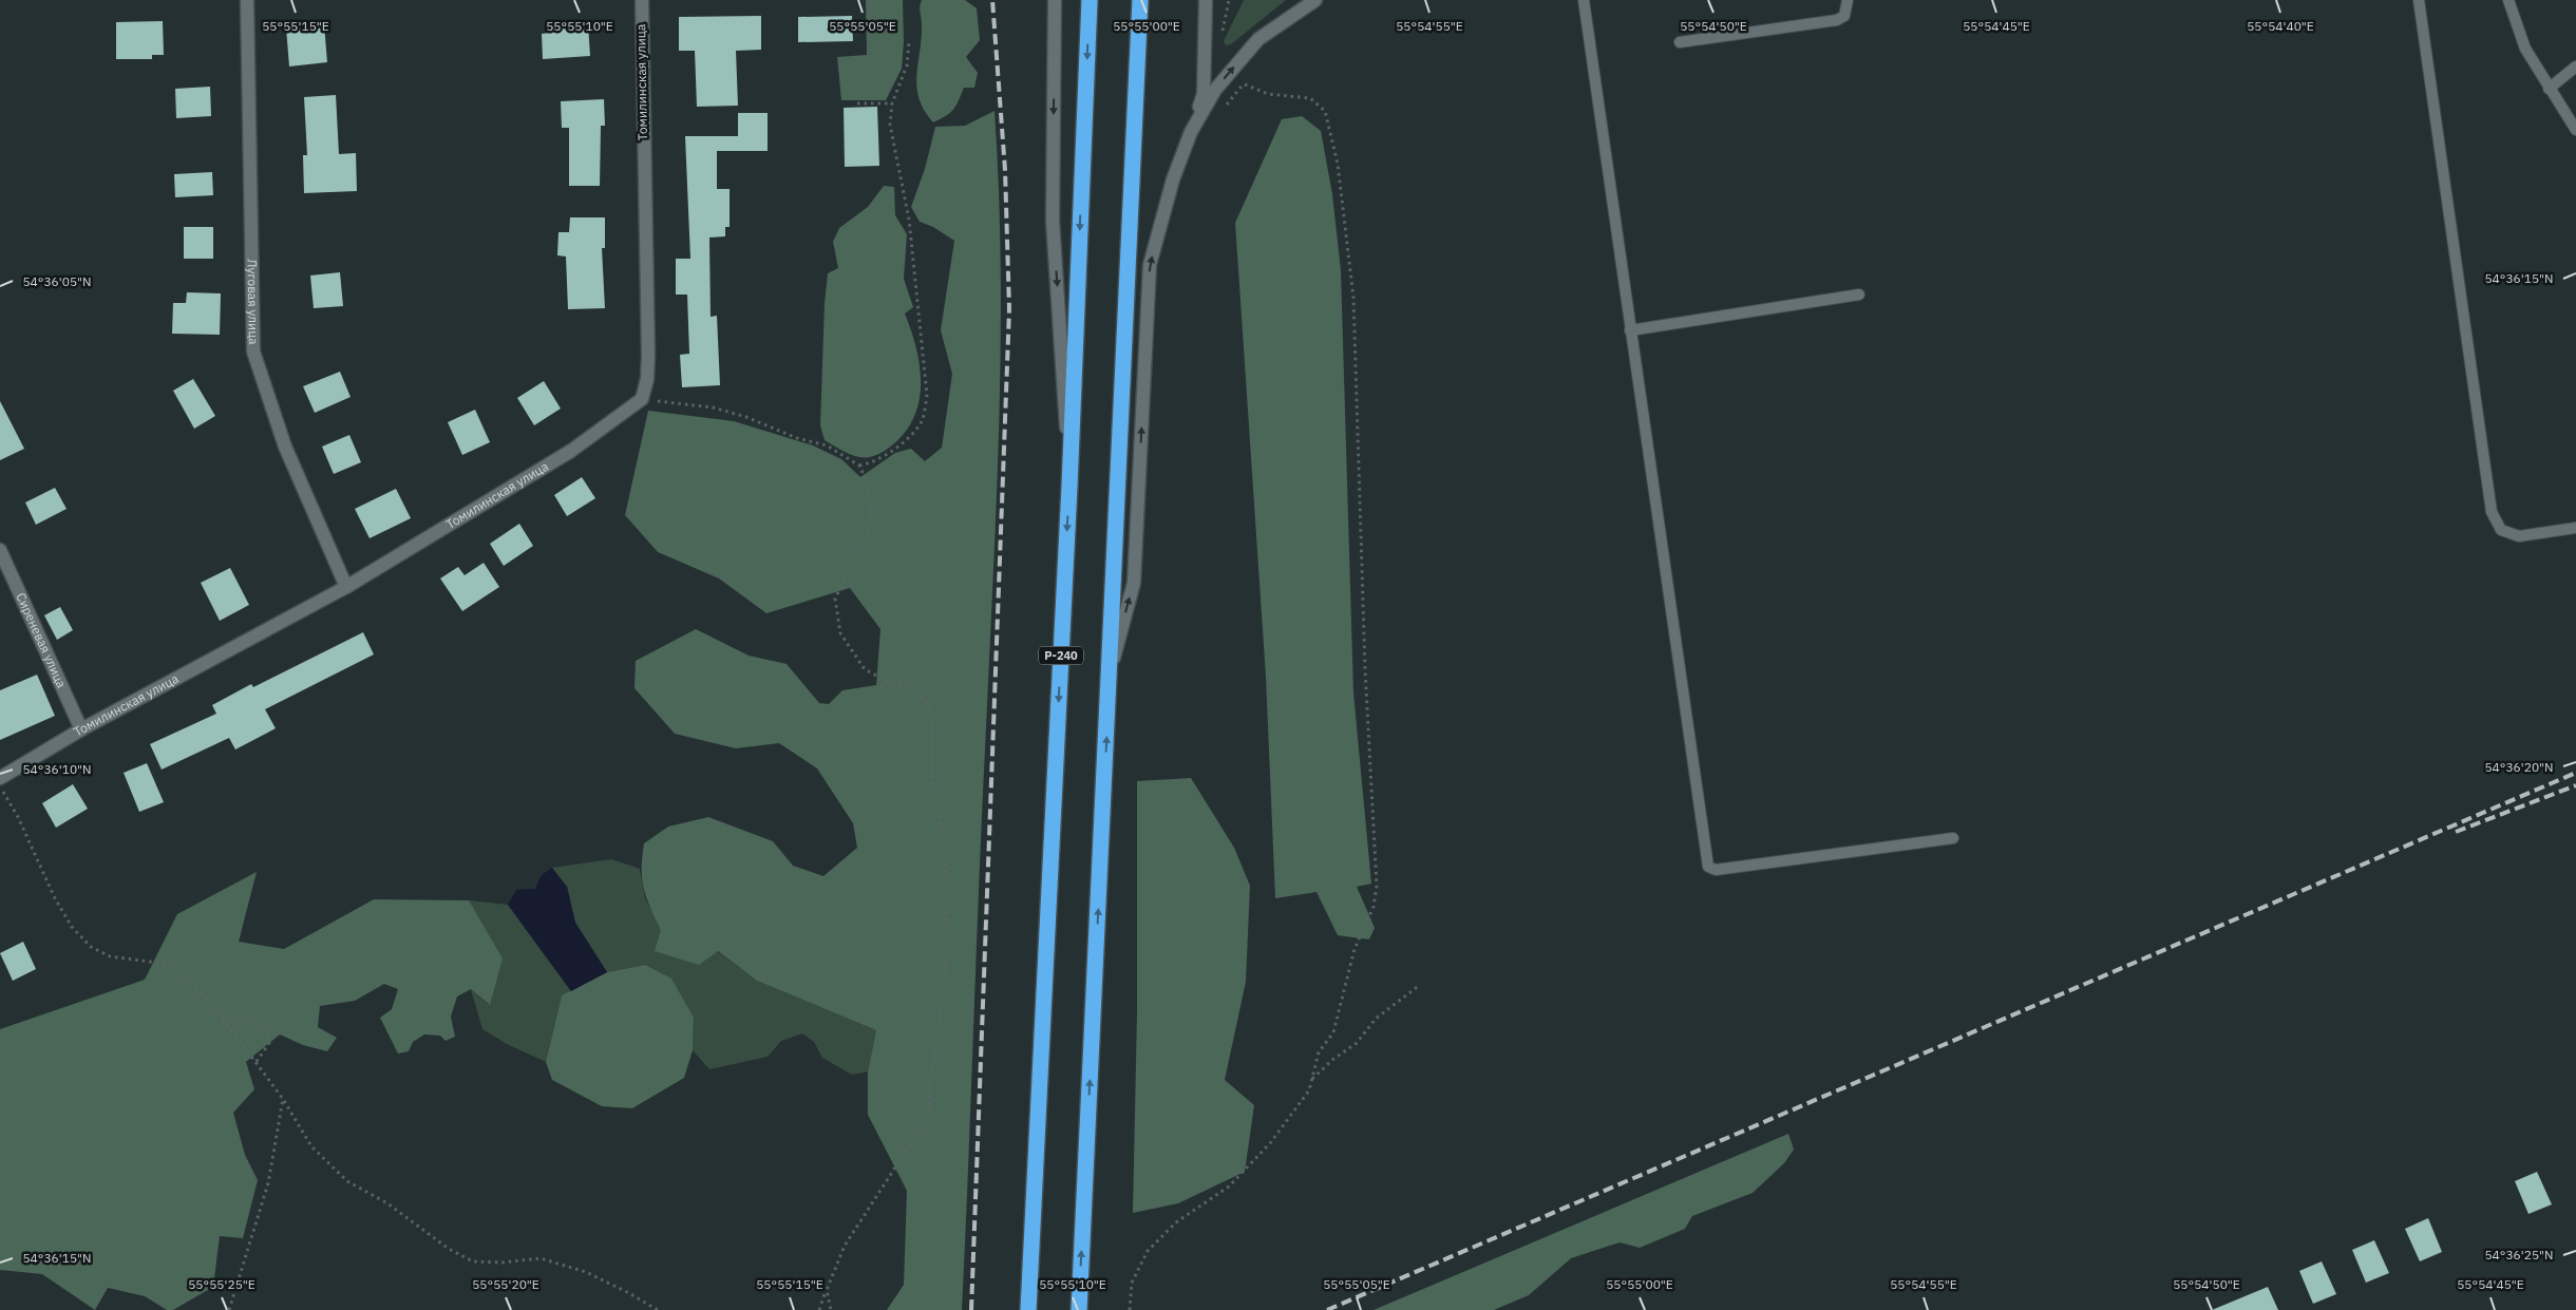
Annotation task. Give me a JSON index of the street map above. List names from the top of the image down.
{
  "streets": {
    "highway": ["Р-240"],
    "street": ["Томилинская улица", "Луговая улица", "Сиреневая улица"]
  },
  "crossings": [
    ["Томилинская улица", "Луговая улица"],
    ["Томилинская улица", "Сиреневая улица"]
  ],
  "coordinates": [
    "55°54'40\"E",
    "55°55'15\"E",
    "55°55'10\"E",
    "55°55'05\"E",
    "55°55'00\"E",
    "55°54'55\"E",
    "55°54'50\"E",
    "55°54'45\"E",
    "54°36'15\"N",
    "54°36'05\"N",
    "54°36'20\"N",
    "54°36'10\"N",
    "54°36'25\"N",
    "55°55'25\"E",
    "55°55'20\"E"
  ]
}
